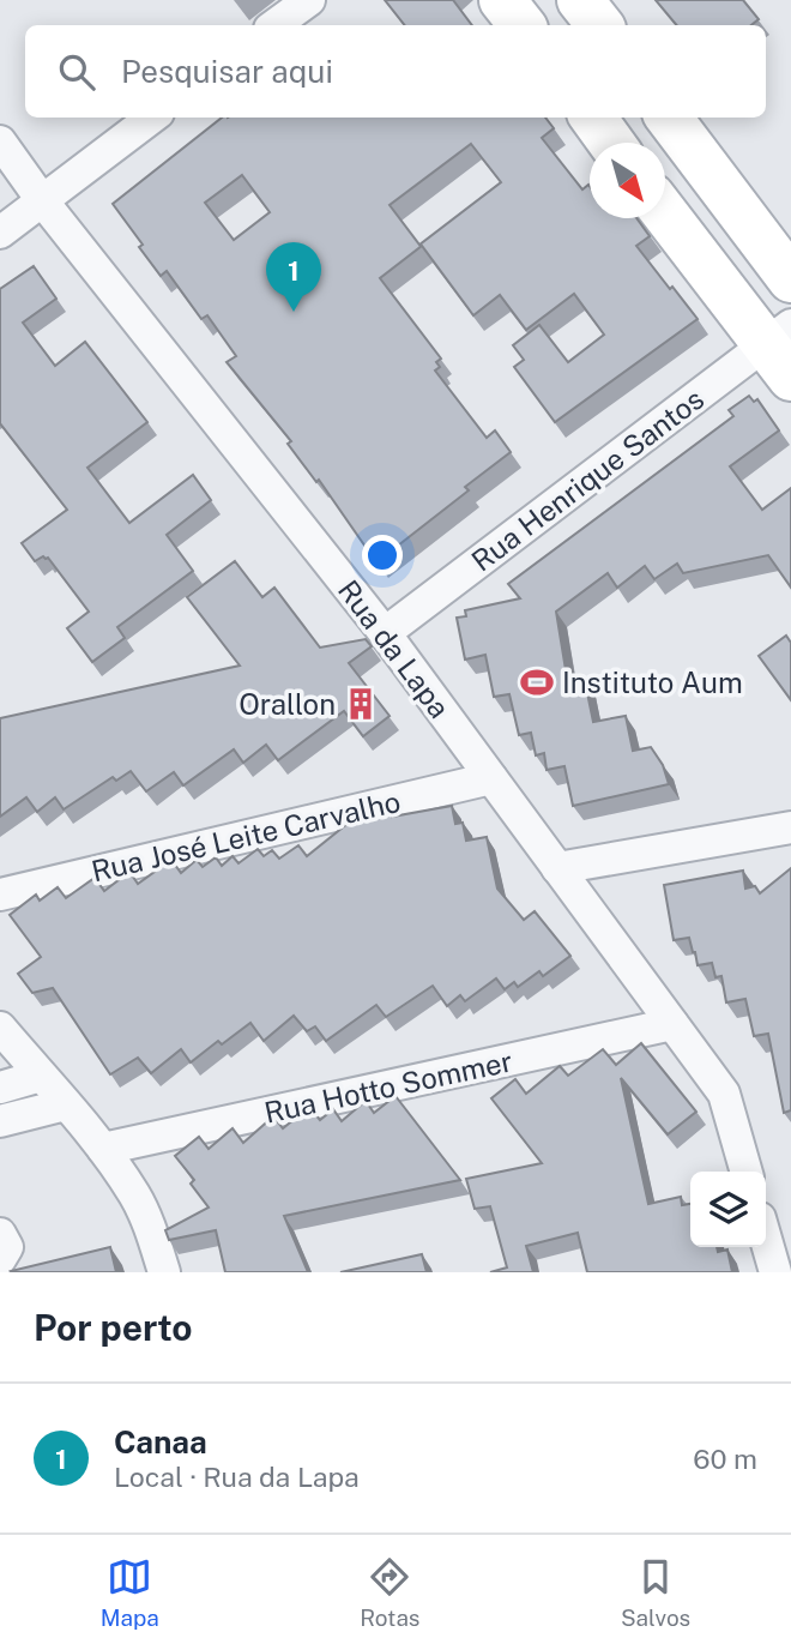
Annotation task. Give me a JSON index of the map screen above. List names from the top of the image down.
{
  "streets": {
    "street": [
      "Rua Henrique Santos",
      "Rua da Lapa",
      "Rua José Leite Carvalho",
      "Rua Hotto Sommer"
    ]
  },
  "crossings": [
    ["Rua Henrique Santos", "Rua da Lapa"],
    ["Rua da Lapa", "Rua José Leite Carvalho"],
    ["Rua da Lapa", "Rua Hotto Sommer"]
  ],
  "places": {
    "sports": ["Instituto Aum"],
    "building": ["Orallon"]
  },
  "north": "bottom right",
  "page": {
    "search": "Pesquisar aqui",
    "pins": "1",
    "heading": "Por perto",
    "list": [
      {
        "mark": "1",
        "name": "Canaa",
        "note": "Local · Rua da Lapa",
        "value": "60 m"
      }
    ],
    "nav": ["Mapa", "Rotas", "Salvos"]
  }
}
